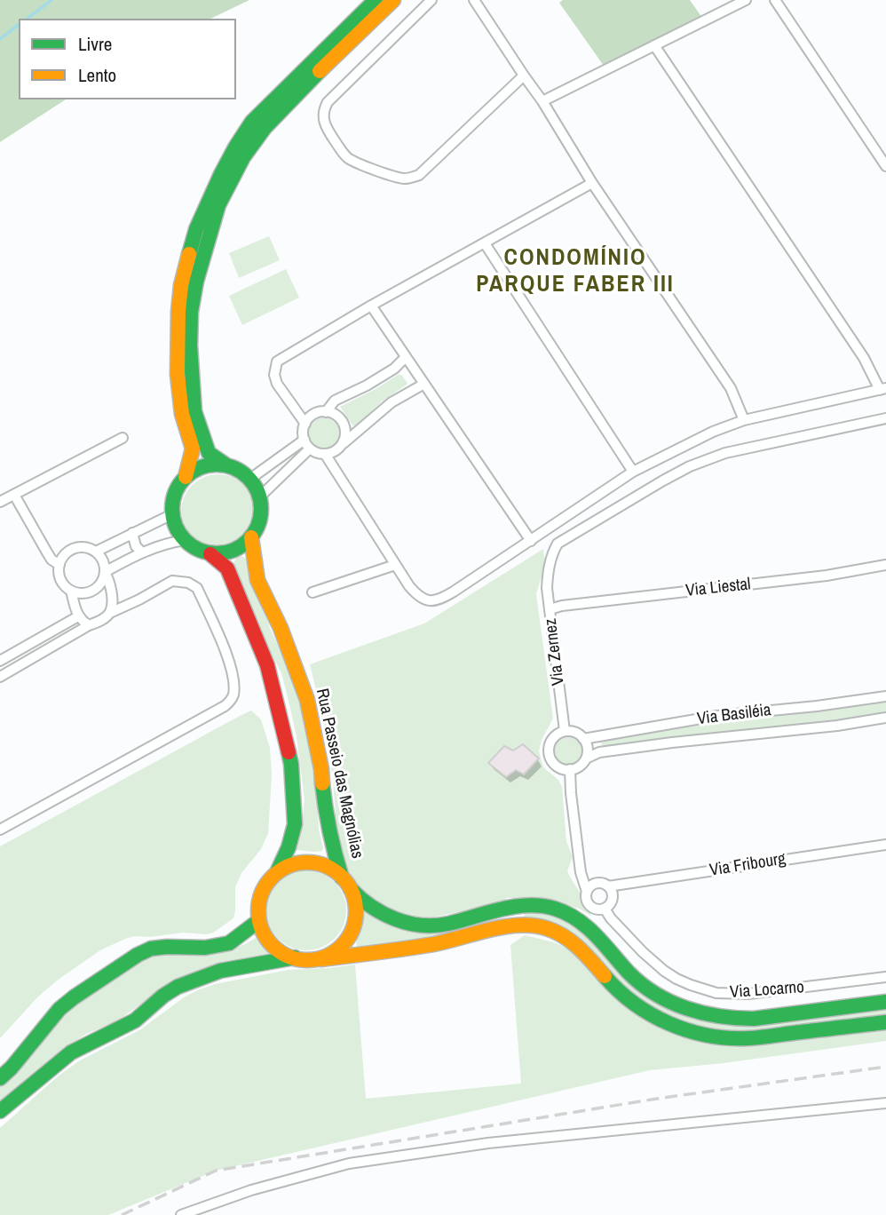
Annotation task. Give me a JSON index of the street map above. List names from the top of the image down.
{
  "streets": {
    "street": [
      "Via Liestal",
      "Via Zernez",
      "Via Basiléia",
      "Rua Passeio das Magnólias",
      "Via Fribourg",
      "Via Locarno"
    ]
  },
  "crossings": [
    ["Via Liestal", "Via Zernez"],
    ["Via Zernez", "Via Basiléia"],
    ["Via Fribourg", "Via Locarno"]
  ],
  "districts": ["CONDOMÍNIO PARQUE FABER III"],
  "legend": ["Livre", "Lento"]
}
